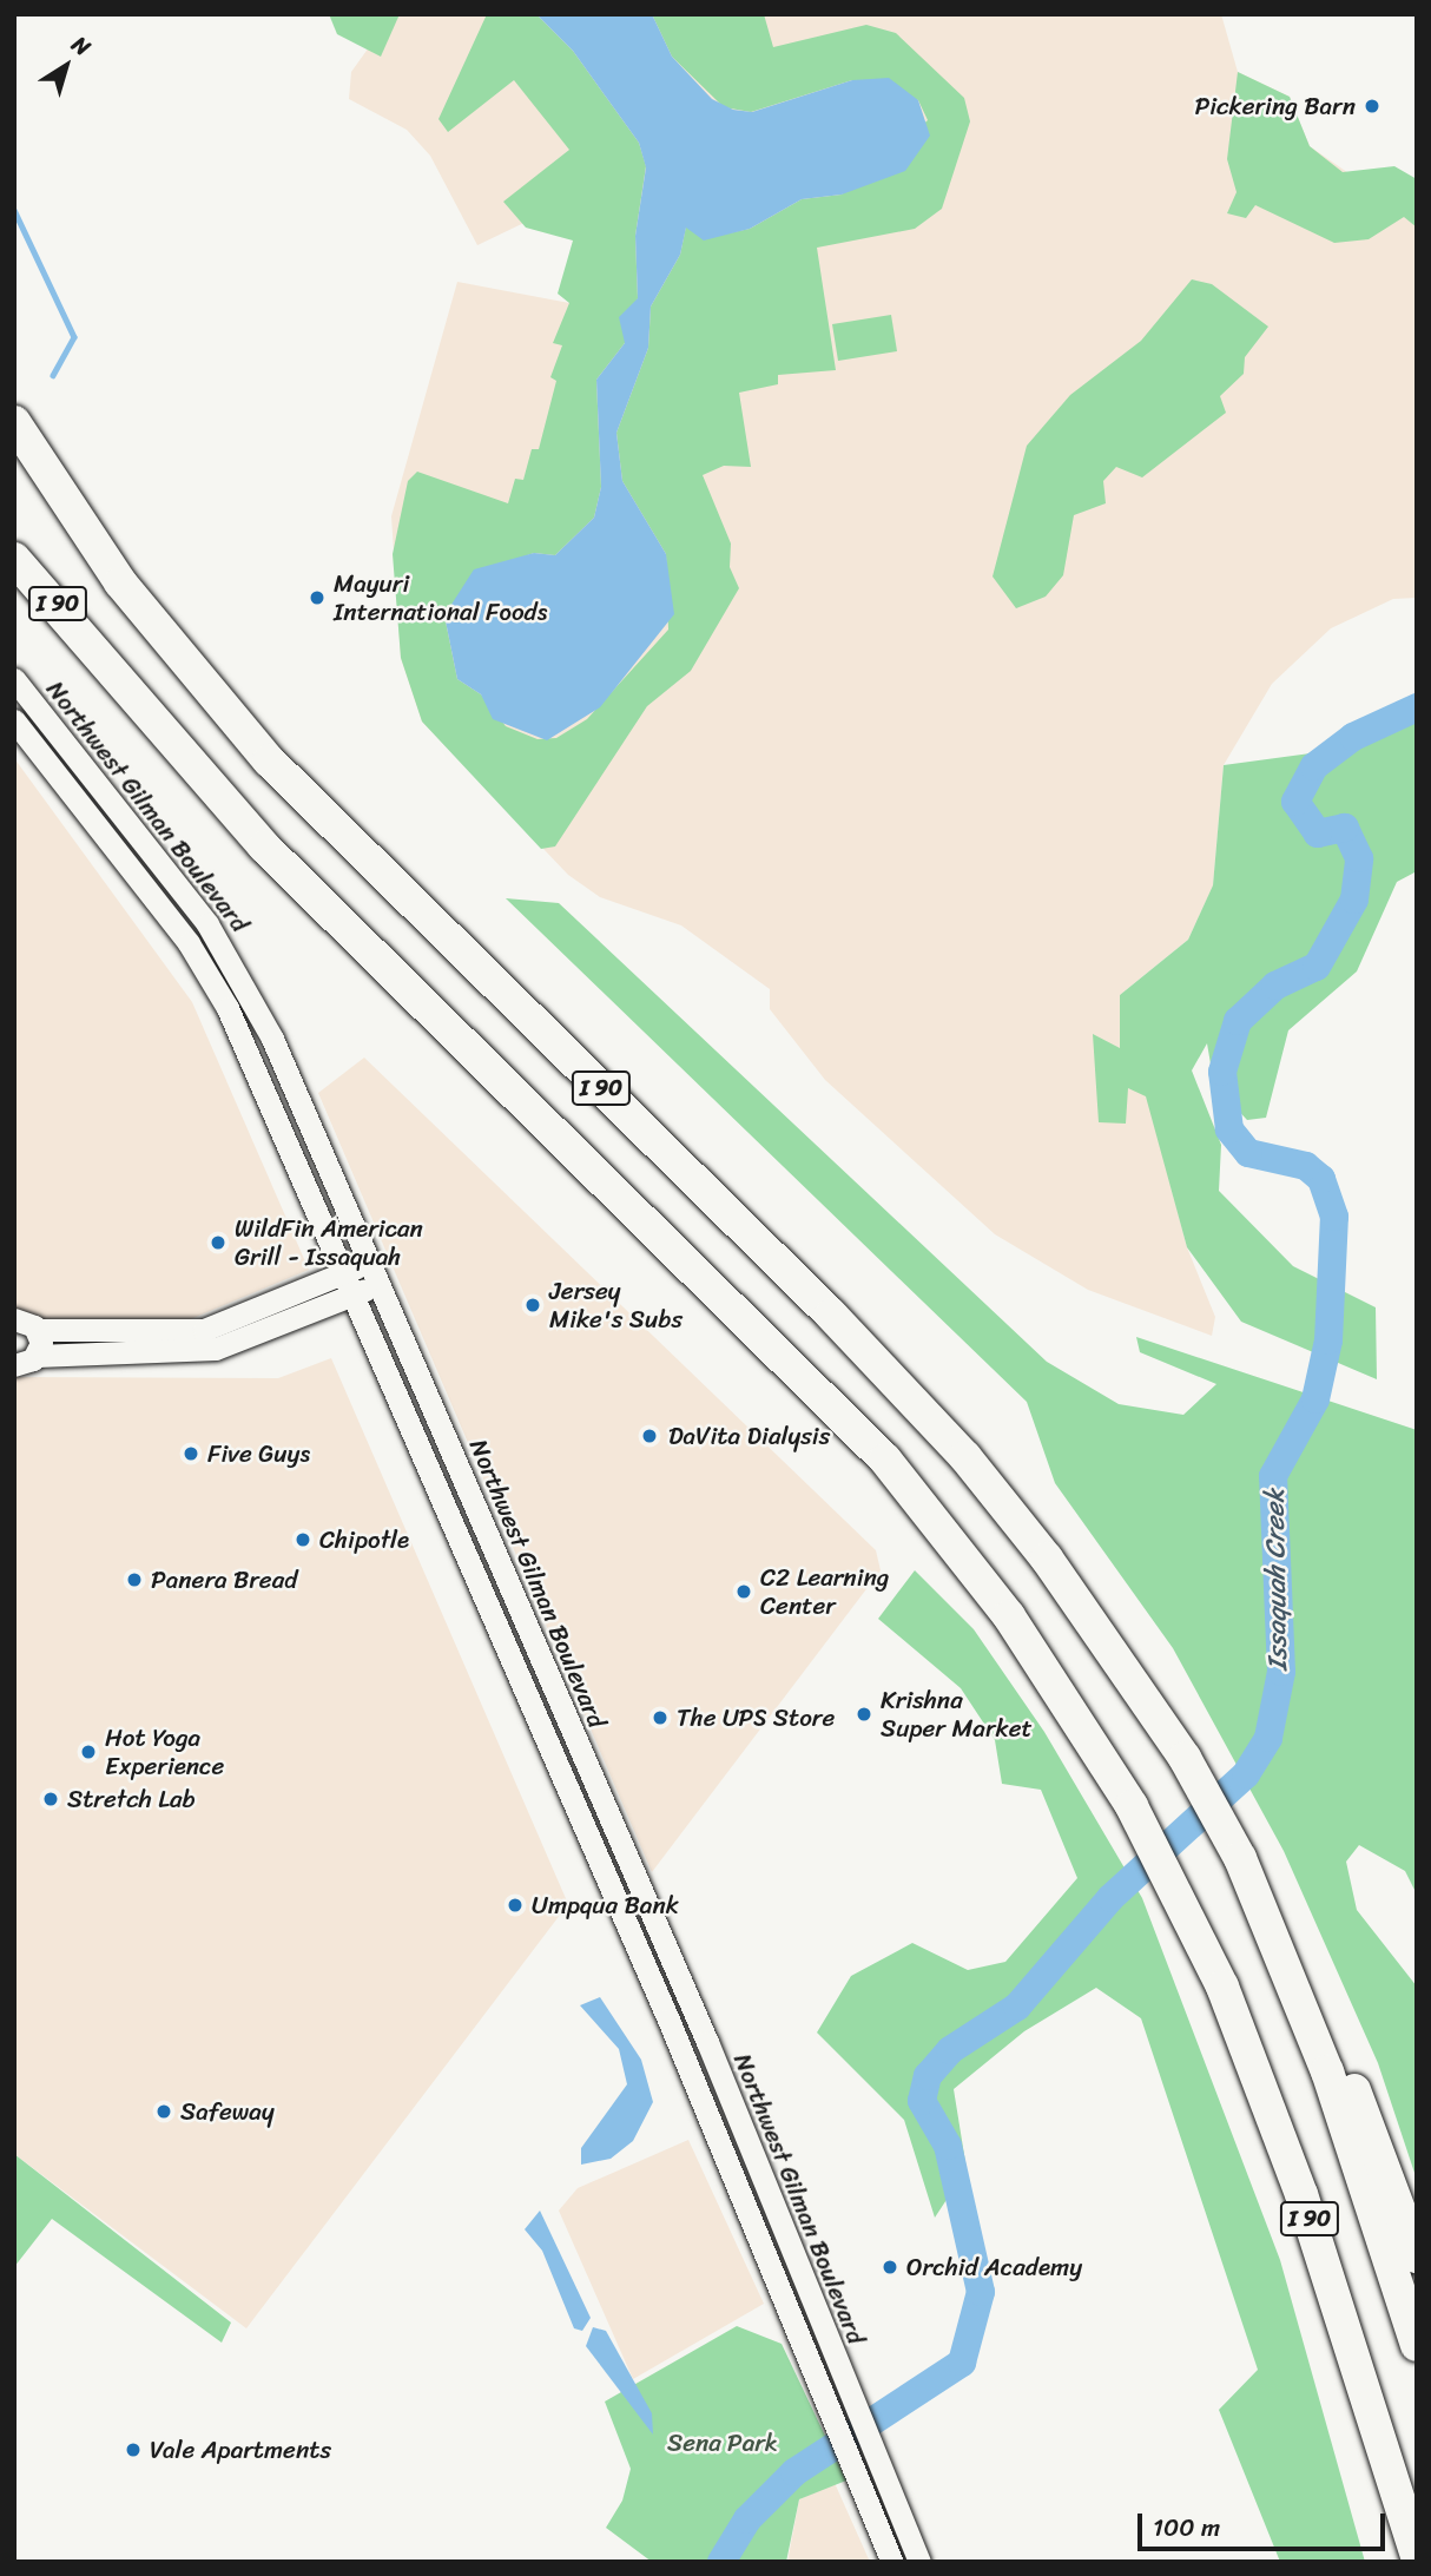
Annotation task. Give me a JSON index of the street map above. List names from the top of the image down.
{
  "streets": {
    "highway": ["I 90"],
    "street": ["Northwest Gilman Boulevard"]
  },
  "water": ["Issaquah Creek"],
  "parks": ["Sena Park"],
  "places": [
    "Pickering Barn",
    "Mayuri International Foods",
    "WildFin American Grill - Issaquah",
    "Jersey Mike's Subs",
    "DaVita Dialysis",
    "Five Guys",
    "Chipotle",
    "Panera Bread",
    "C2 Learning Center",
    "Krishna Super Market",
    "The UPS Store",
    "Hot Yoga Experience",
    "Stretch Lab",
    "Umpqua Bank",
    "Safeway",
    "Orchid Academy",
    "Vale Apartments"
  ],
  "scale_bar": "100 m",
  "north": "top right"
}
